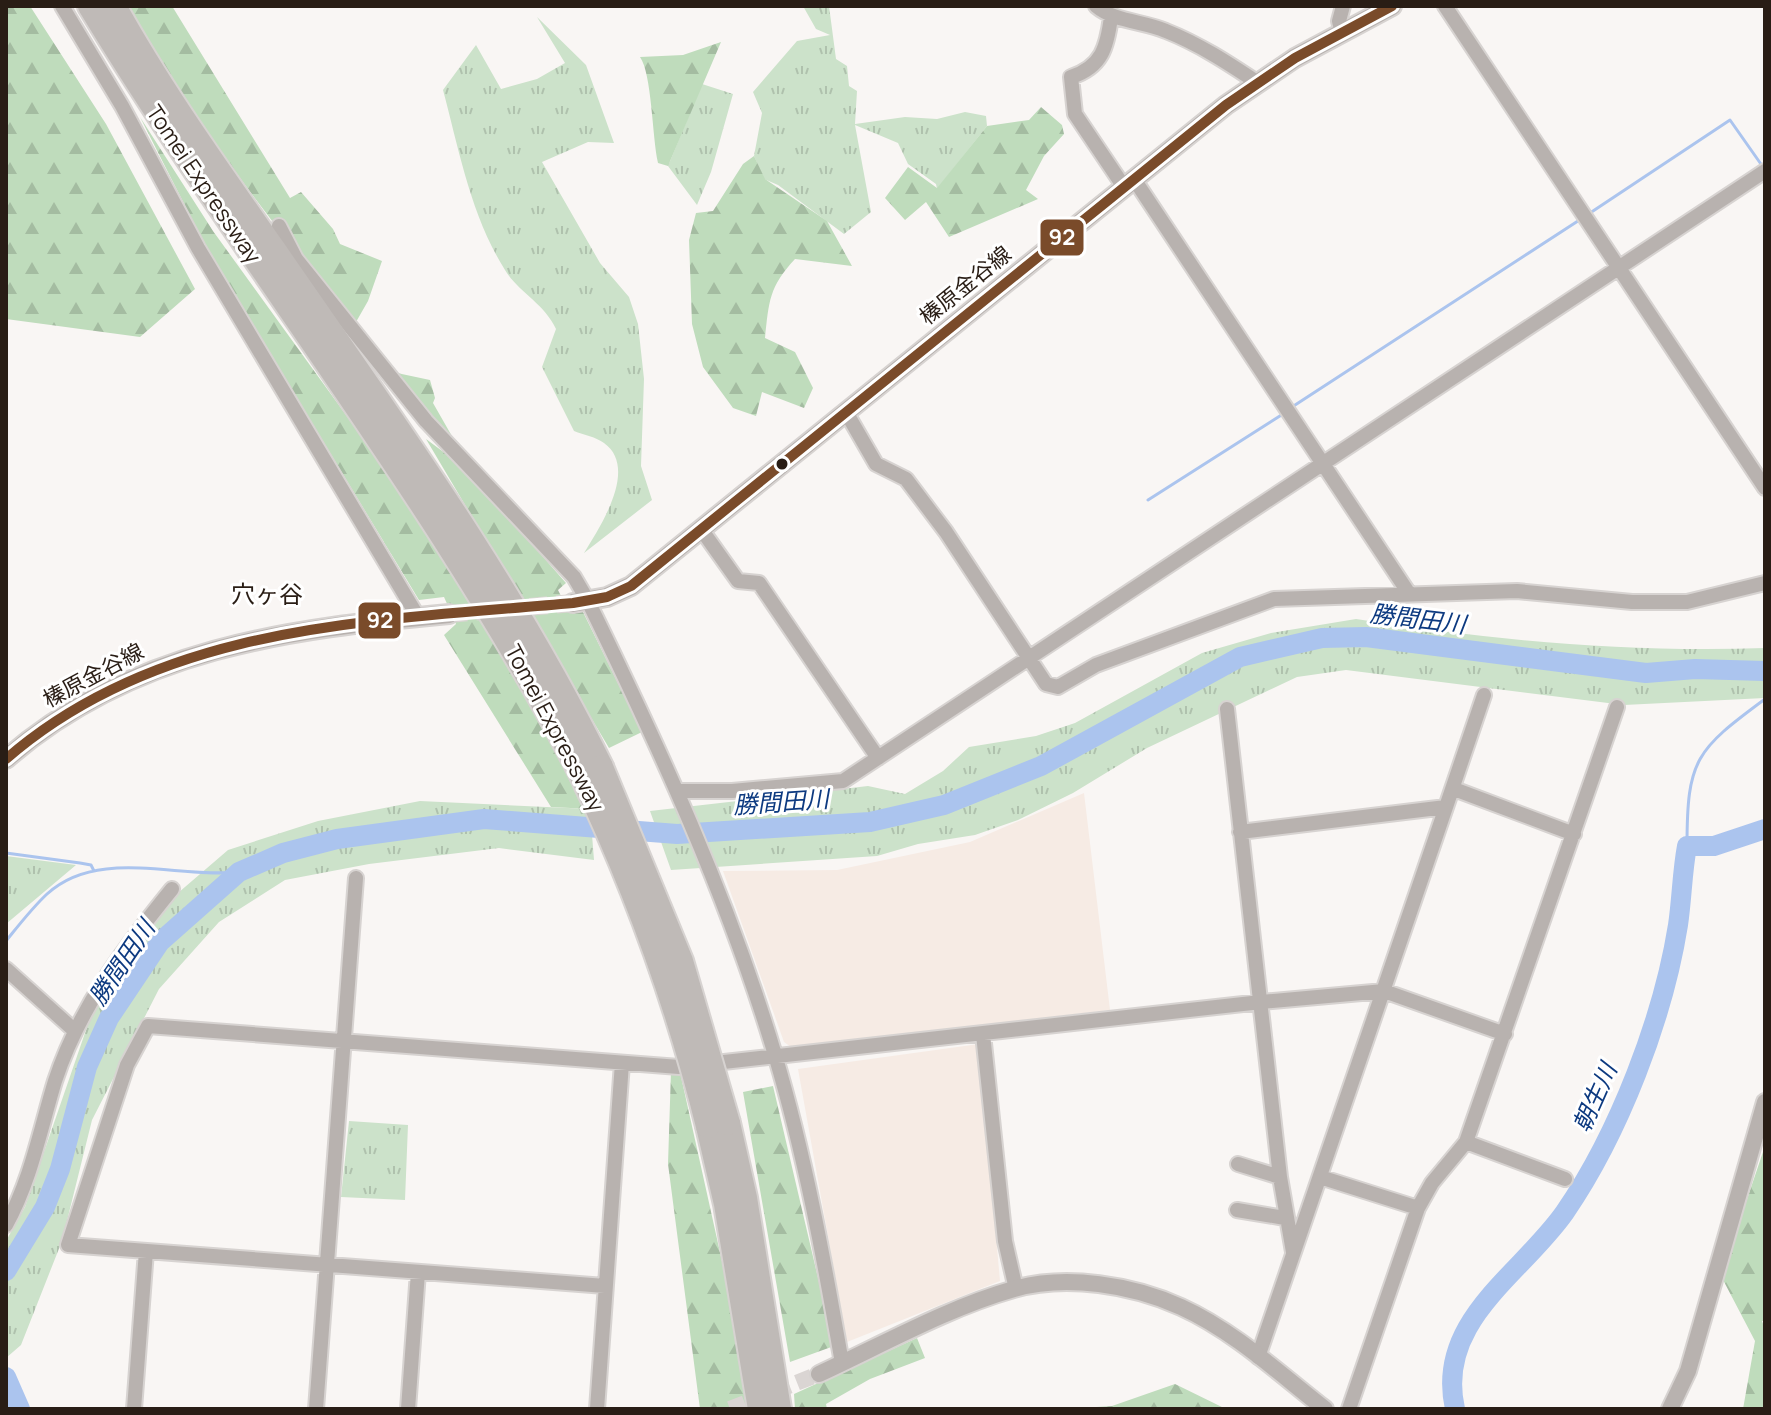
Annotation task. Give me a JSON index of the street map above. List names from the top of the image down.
{
  "streets": {
    "highway": ["Tomei Expressway"],
    "main road": ["榛原金谷線"]
  },
  "districts": ["穴ヶ谷"],
  "water": ["勝間田川", "朝生川"],
  "lines": ["transit line 92"]
}
